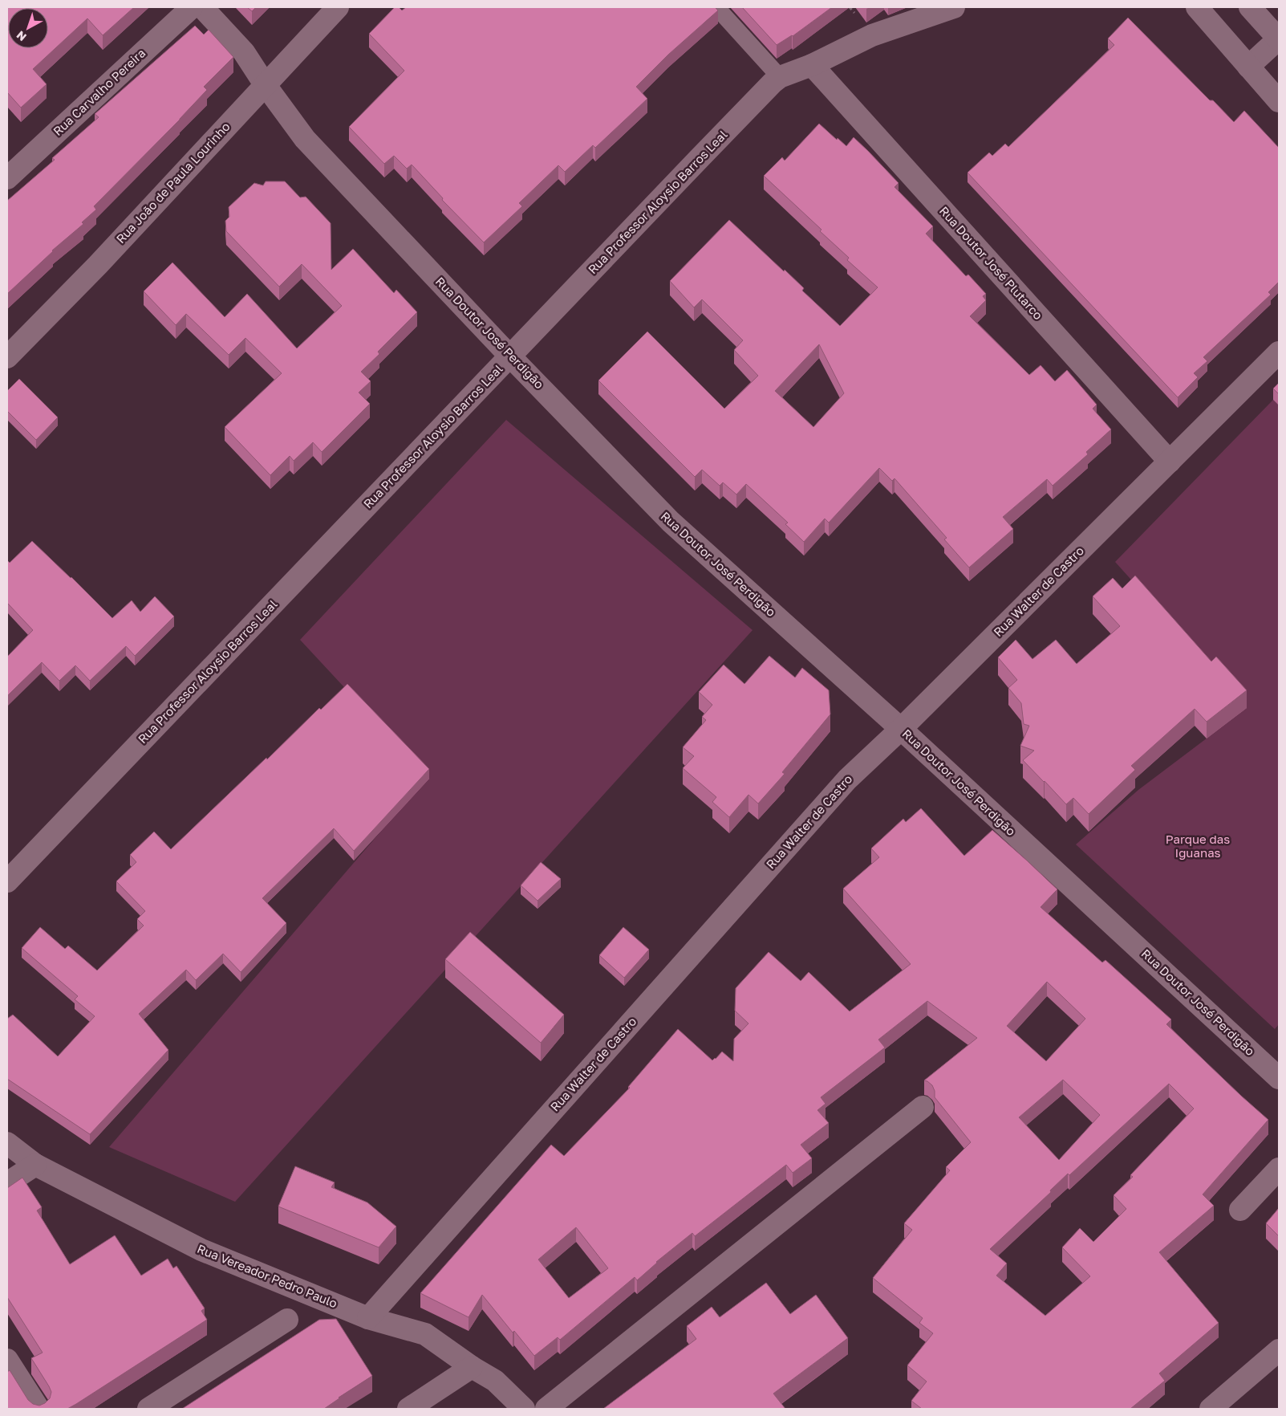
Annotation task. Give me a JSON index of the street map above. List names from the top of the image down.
{
  "streets": {
    "street": [
      "Rua Carvalho Pereira",
      "Rua João de Paula Lourinho",
      "Rua Professor Aloysio Barros Leal",
      "Rua Doutor José Plutarco",
      "Rua Doutor José Perdigão",
      "Rua Walter de Castro",
      "Rua Vereador Pedro Paulo"
    ]
  },
  "crossings": [
    ["Rua João de Paula Lourinho", "Rua Doutor José Perdigão"],
    ["Rua Professor Aloysio Barros Leal", "Rua Doutor José Plutarco"],
    ["Rua Professor Aloysio Barros Leal", "Rua Doutor José Perdigão"],
    ["Rua Doutor José Plutarco", "Rua Walter de Castro"],
    ["Rua Doutor José Perdigão", "Rua Walter de Castro"],
    ["Rua Walter de Castro", "Rua Vereador Pedro Paulo"]
  ],
  "parks": ["Parque das Iguanas"],
  "north": "bottom left"
}
